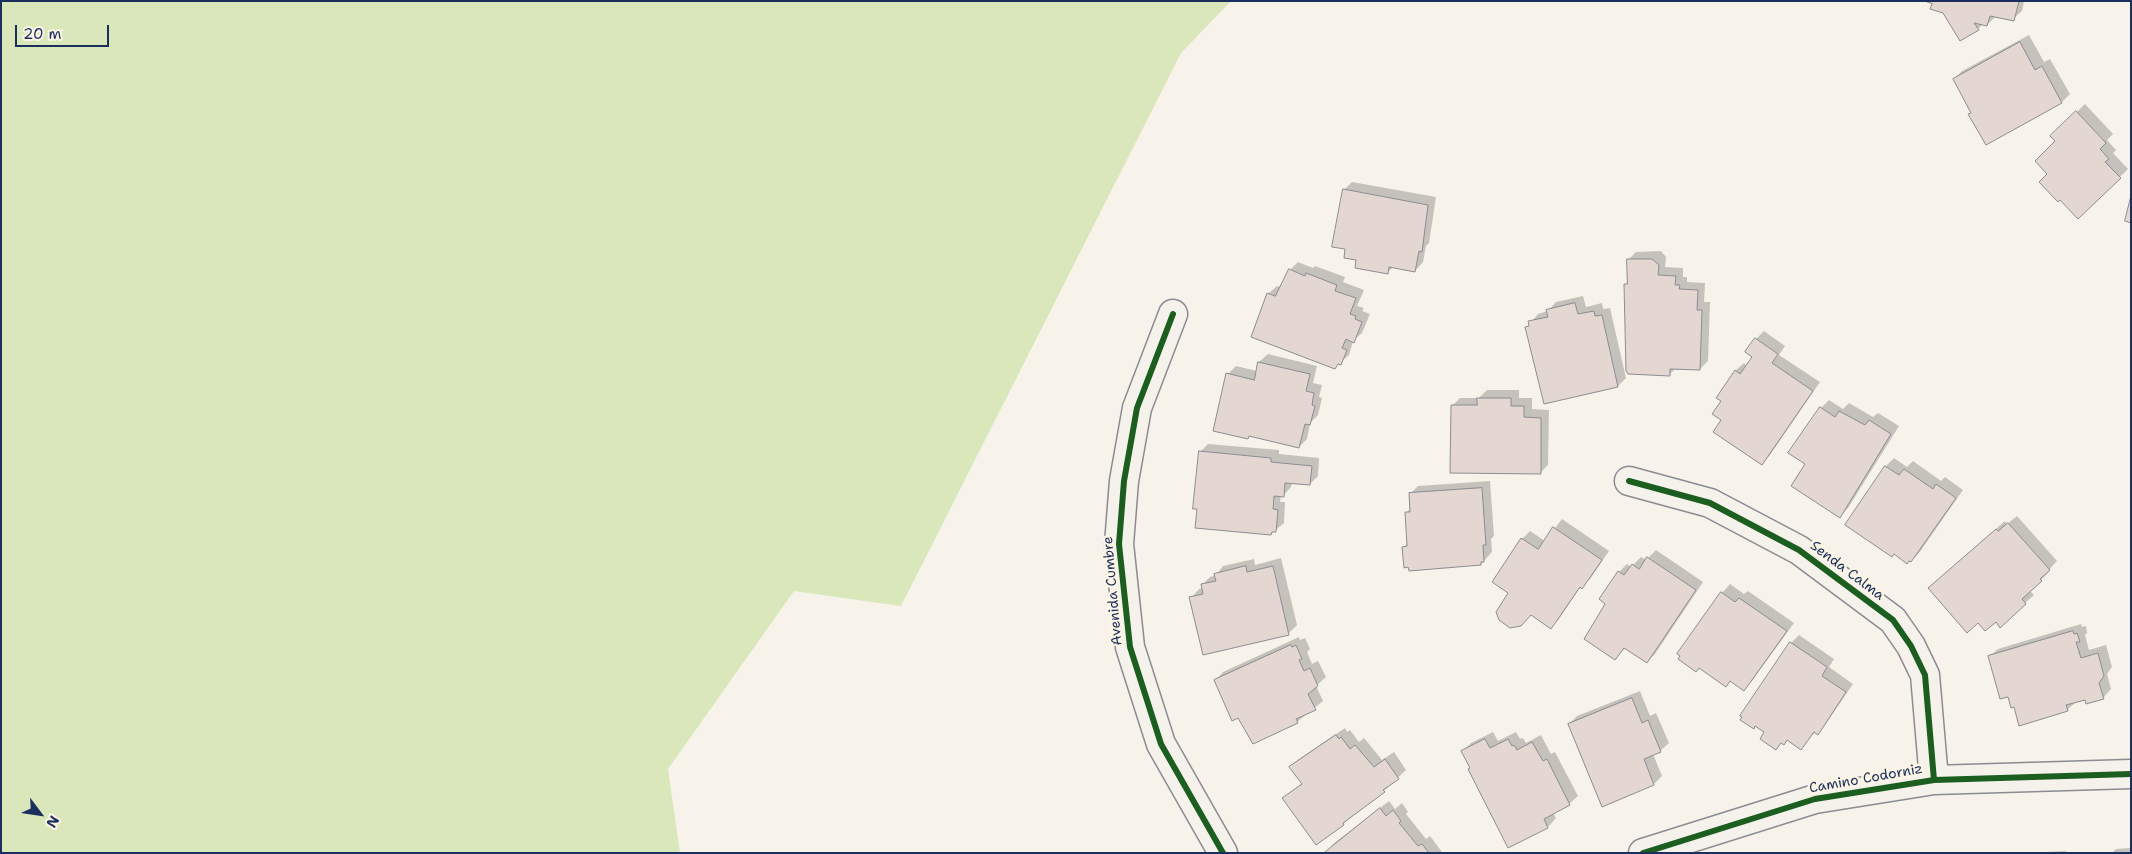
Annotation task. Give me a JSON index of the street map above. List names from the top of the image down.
{
  "streets": {
    "street": ["Senda Calma", "Avenida Cumbre", "Camino Codorniz"]
  },
  "crossings": [
    ["Senda Calma", "Camino Codorniz"]
  ],
  "scale_bar": "20 m",
  "north": "bottom right"
}
